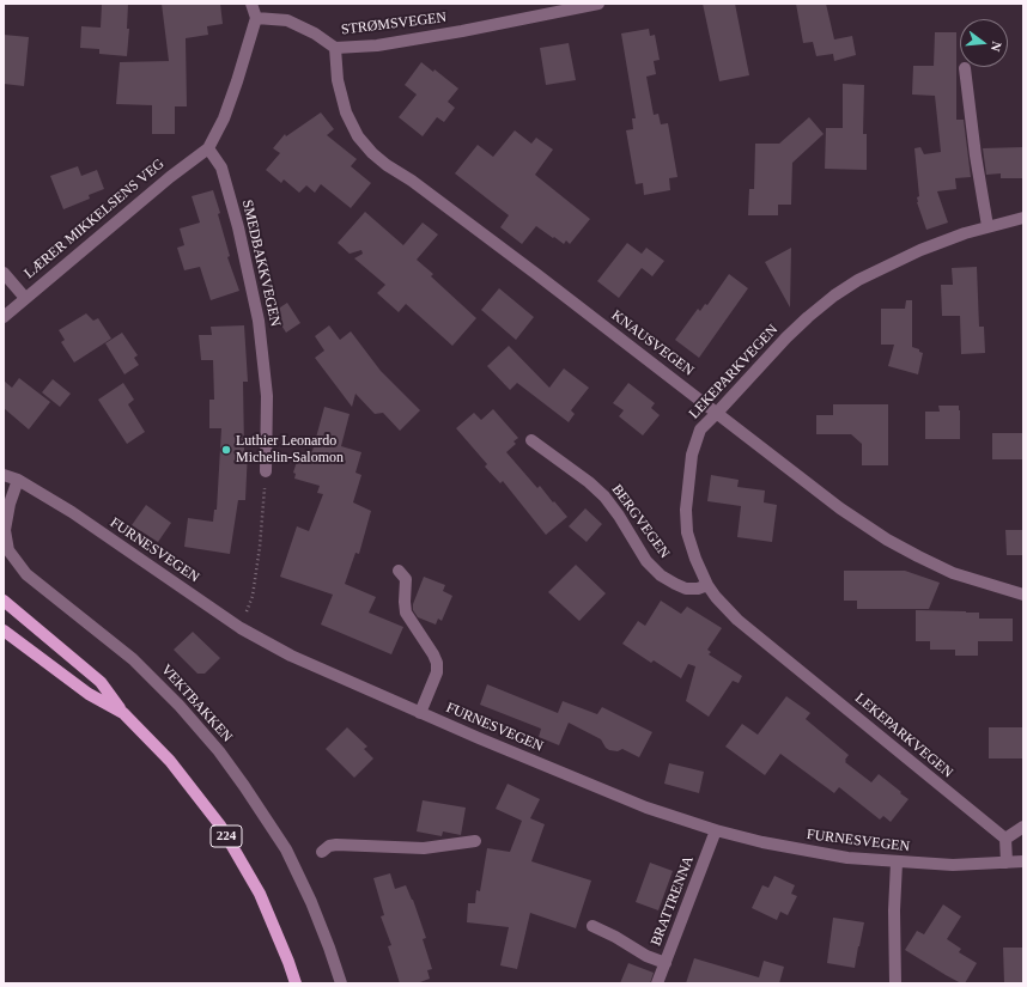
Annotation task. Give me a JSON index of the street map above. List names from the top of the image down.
{
  "streets": {
    "main road": ["224"],
    "street": [
      "STRØMSVEGEN",
      "LÆRER MIKKELSENS VEG",
      "SMEDBAKKVEGEN",
      "KNAUSVEGEN",
      "LEKEPARKVEGEN",
      "BERGVEGEN",
      "FURNESVEGEN",
      "VEKTBAKKEN",
      "BRATTRENNA"
    ]
  },
  "crossings": [
    ["STRØMSVEGEN", "KNAUSVEGEN"],
    ["LÆRER MIKKELSENS VEG", "SMEDBAKKVEGEN"],
    ["KNAUSVEGEN", "LEKEPARKVEGEN"],
    ["LEKEPARKVEGEN", "BERGVEGEN"],
    ["FURNESVEGEN", "VEKTBAKKEN"],
    ["FURNESVEGEN", "BRATTRENNA"]
  ],
  "places": ["Luthier Leonardo Michelin-Salomon"],
  "north": "right"
}
